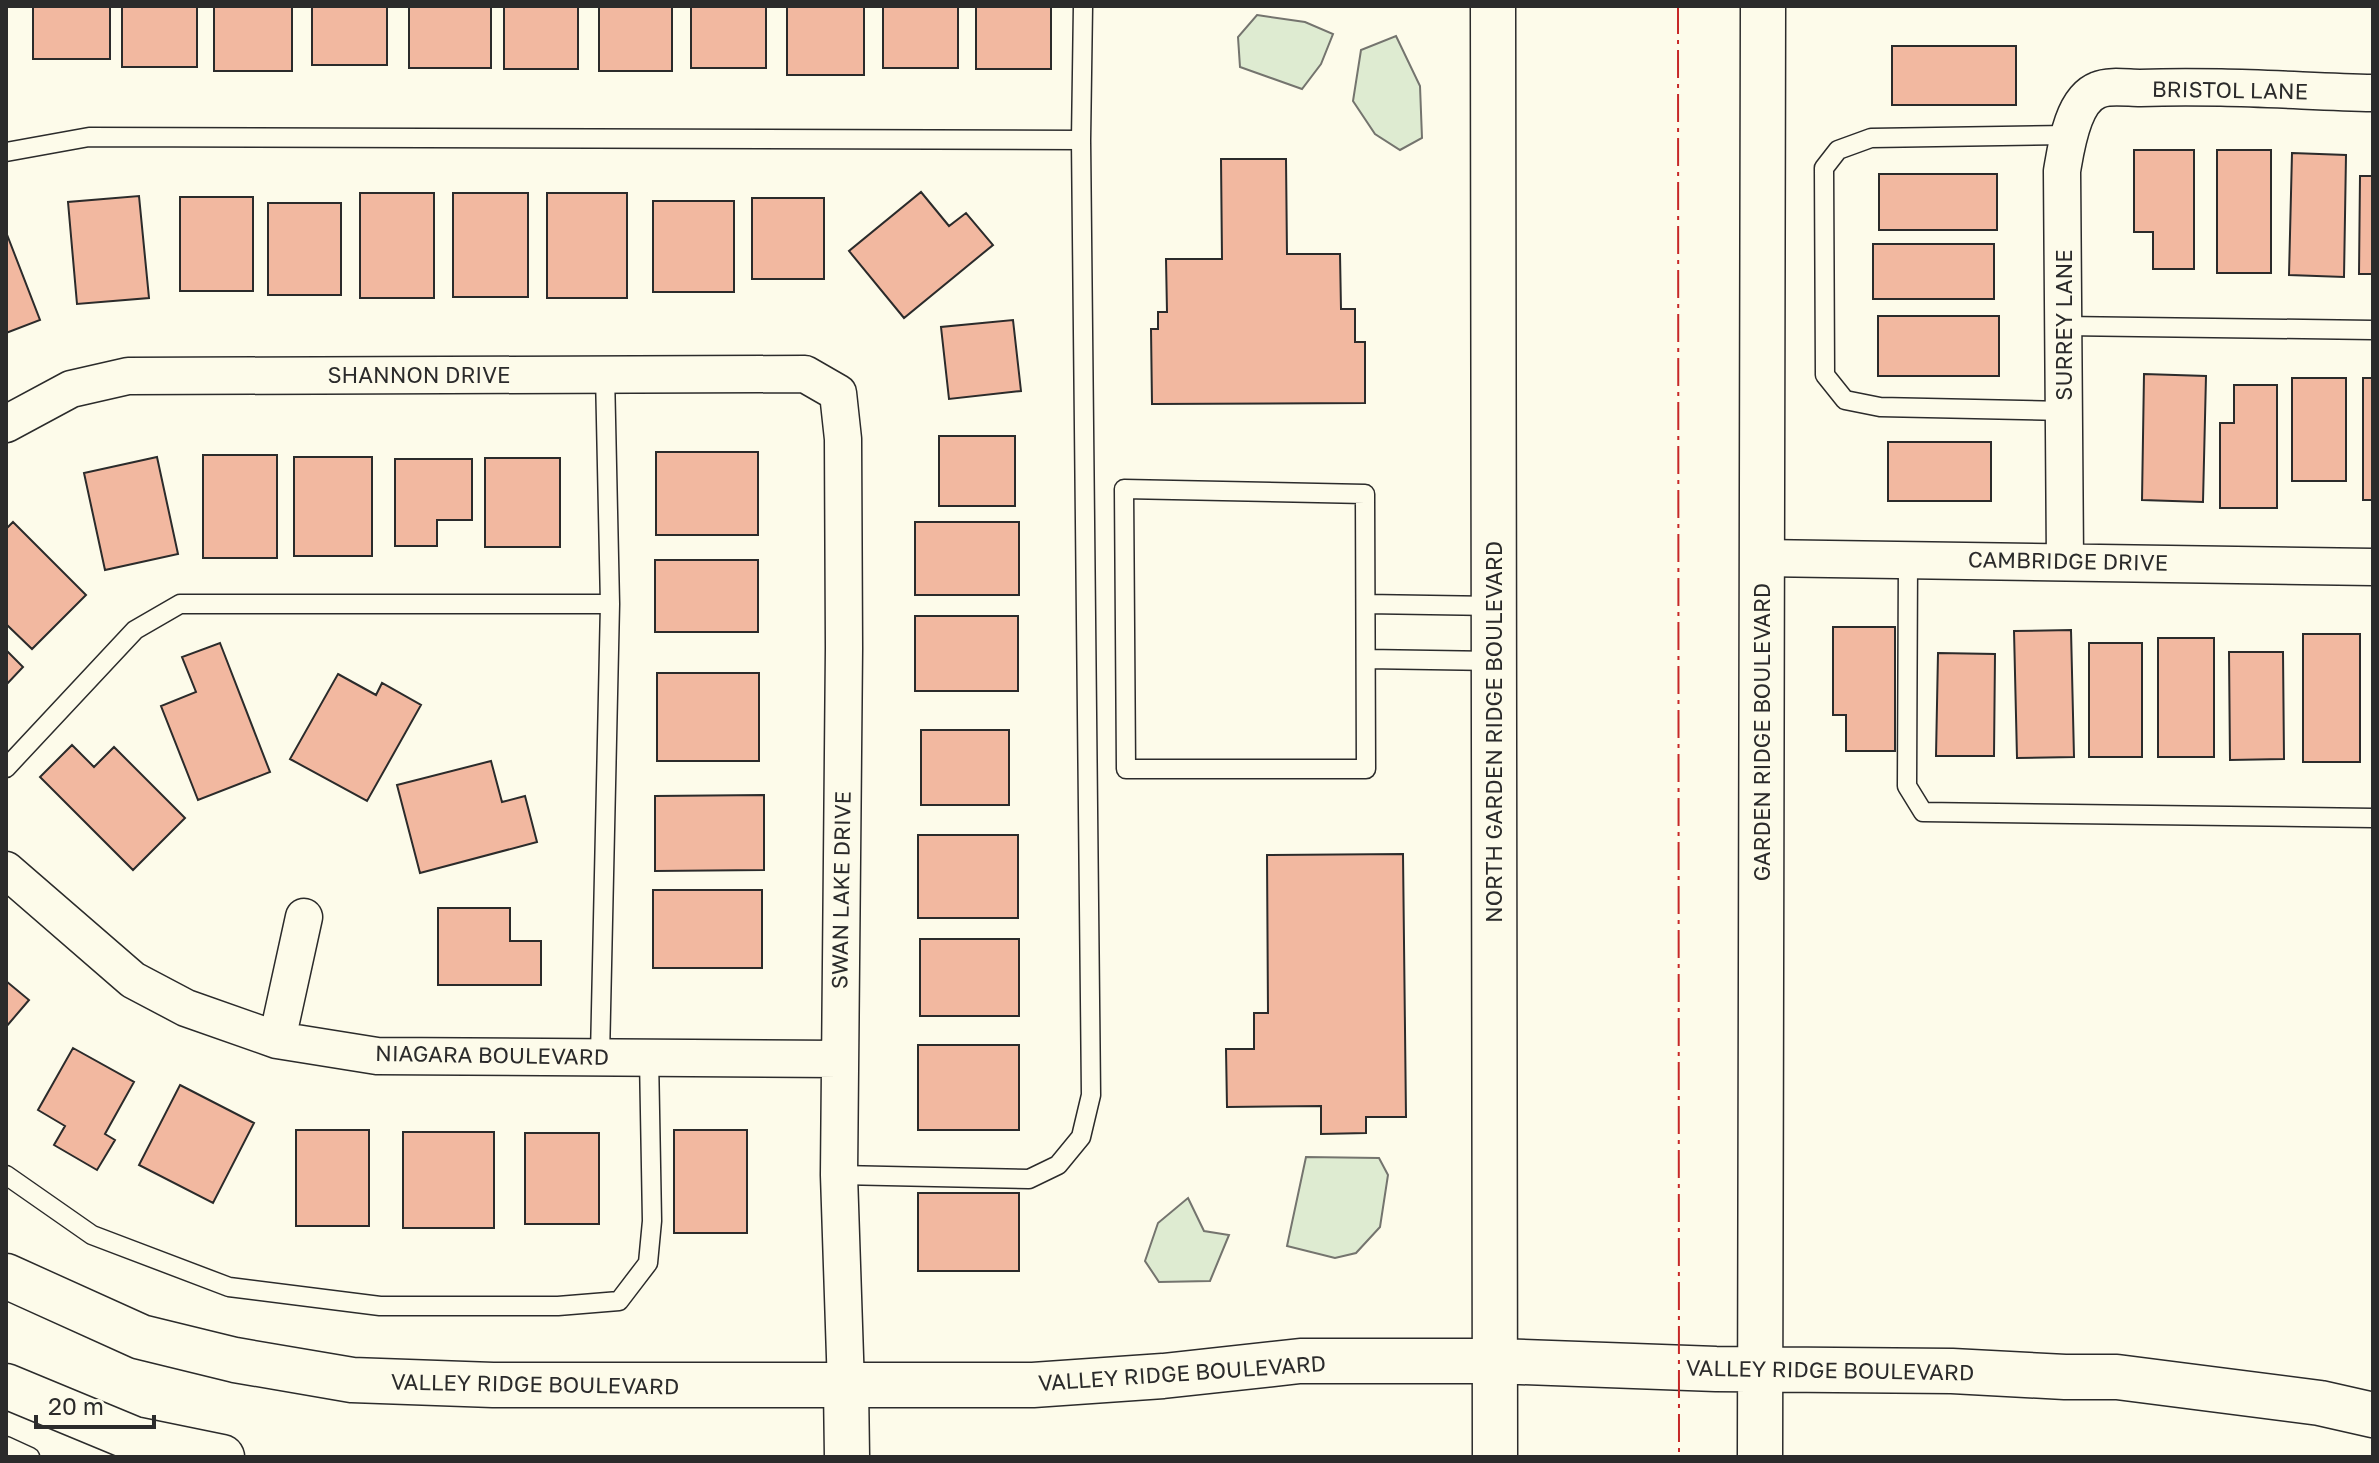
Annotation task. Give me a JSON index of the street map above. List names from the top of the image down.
{
  "streets": {
    "main road": ["NORTH GARDEN RIDGE BOULEVARD", "GARDEN RIDGE BOULEVARD", "VALLEY RIDGE BOULEVARD"],
    "street": [
      "BRISTOL LANE",
      "SURREY LANE",
      "SHANNON DRIVE",
      "CAMBRIDGE DRIVE",
      "SWAN LAKE DRIVE",
      "NIAGARA BOULEVARD"
    ]
  },
  "crossings": [
    ["BRISTOL LANE", "SURREY LANE"],
    ["SURREY LANE", "CAMBRIDGE DRIVE"],
    ["SHANNON DRIVE", "SWAN LAKE DRIVE"],
    ["CAMBRIDGE DRIVE", "GARDEN RIDGE BOULEVARD"],
    ["NORTH GARDEN RIDGE BOULEVARD", "VALLEY RIDGE BOULEVARD"],
    ["GARDEN RIDGE BOULEVARD", "VALLEY RIDGE BOULEVARD"],
    ["SWAN LAKE DRIVE", "NIAGARA BOULEVARD"],
    ["SWAN LAKE DRIVE", "VALLEY RIDGE BOULEVARD"]
  ],
  "scale_bar": "20 m"
}
